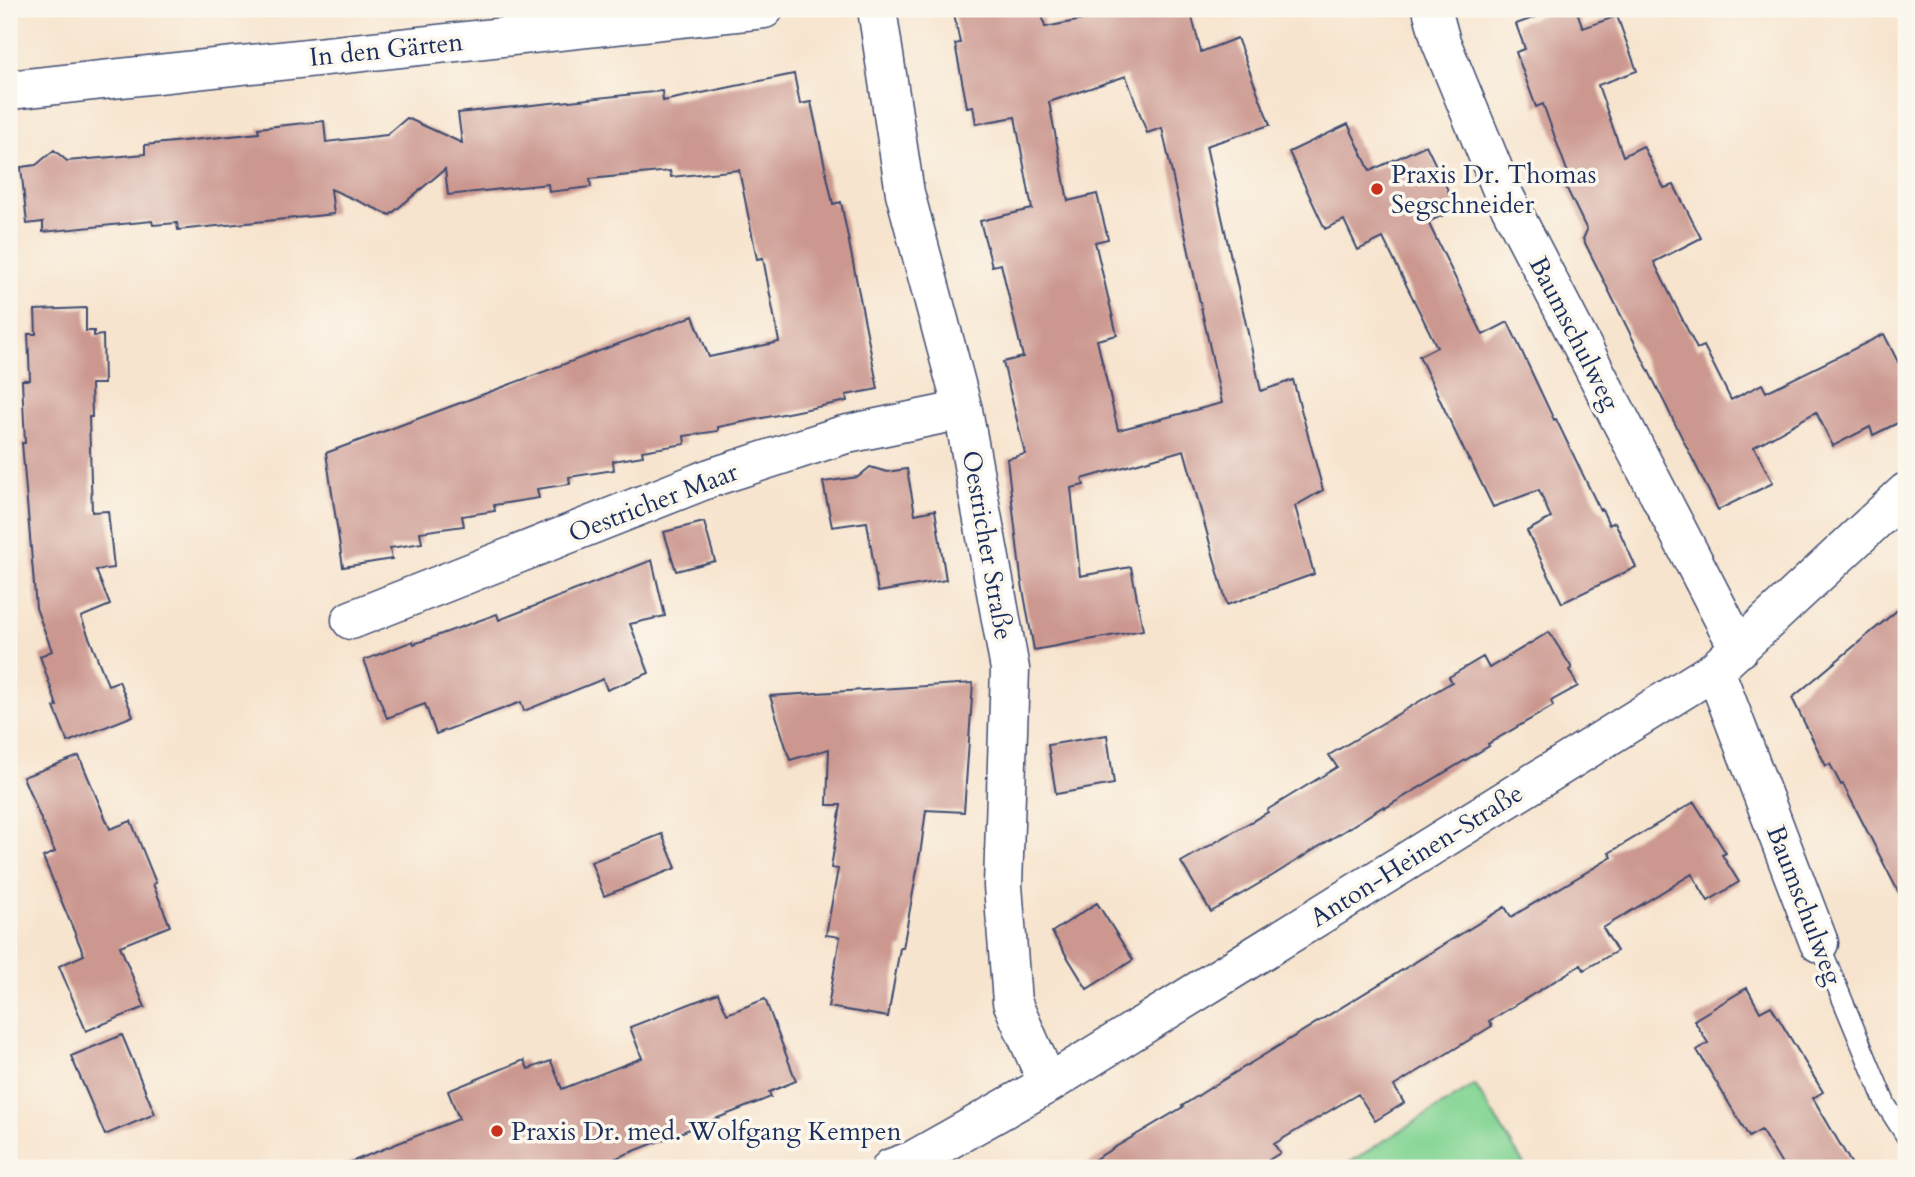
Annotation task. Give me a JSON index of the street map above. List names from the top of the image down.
{
  "streets": {
    "street": [
      "In den Gärten",
      "Baumschulweg",
      "Oestricher Maar",
      "Oestricher Straße",
      "Anton-Heinen-Straße"
    ]
  },
  "crossings": [
    ["Baumschulweg", "Anton-Heinen-Straße"],
    ["Oestricher Maar", "Oestricher Straße"],
    ["Oestricher Straße", "Anton-Heinen-Straße"]
  ],
  "places": ["Praxis Dr. Thomas Segschneider", "Praxis Dr. med. Wolfgang Kempen"]
}
